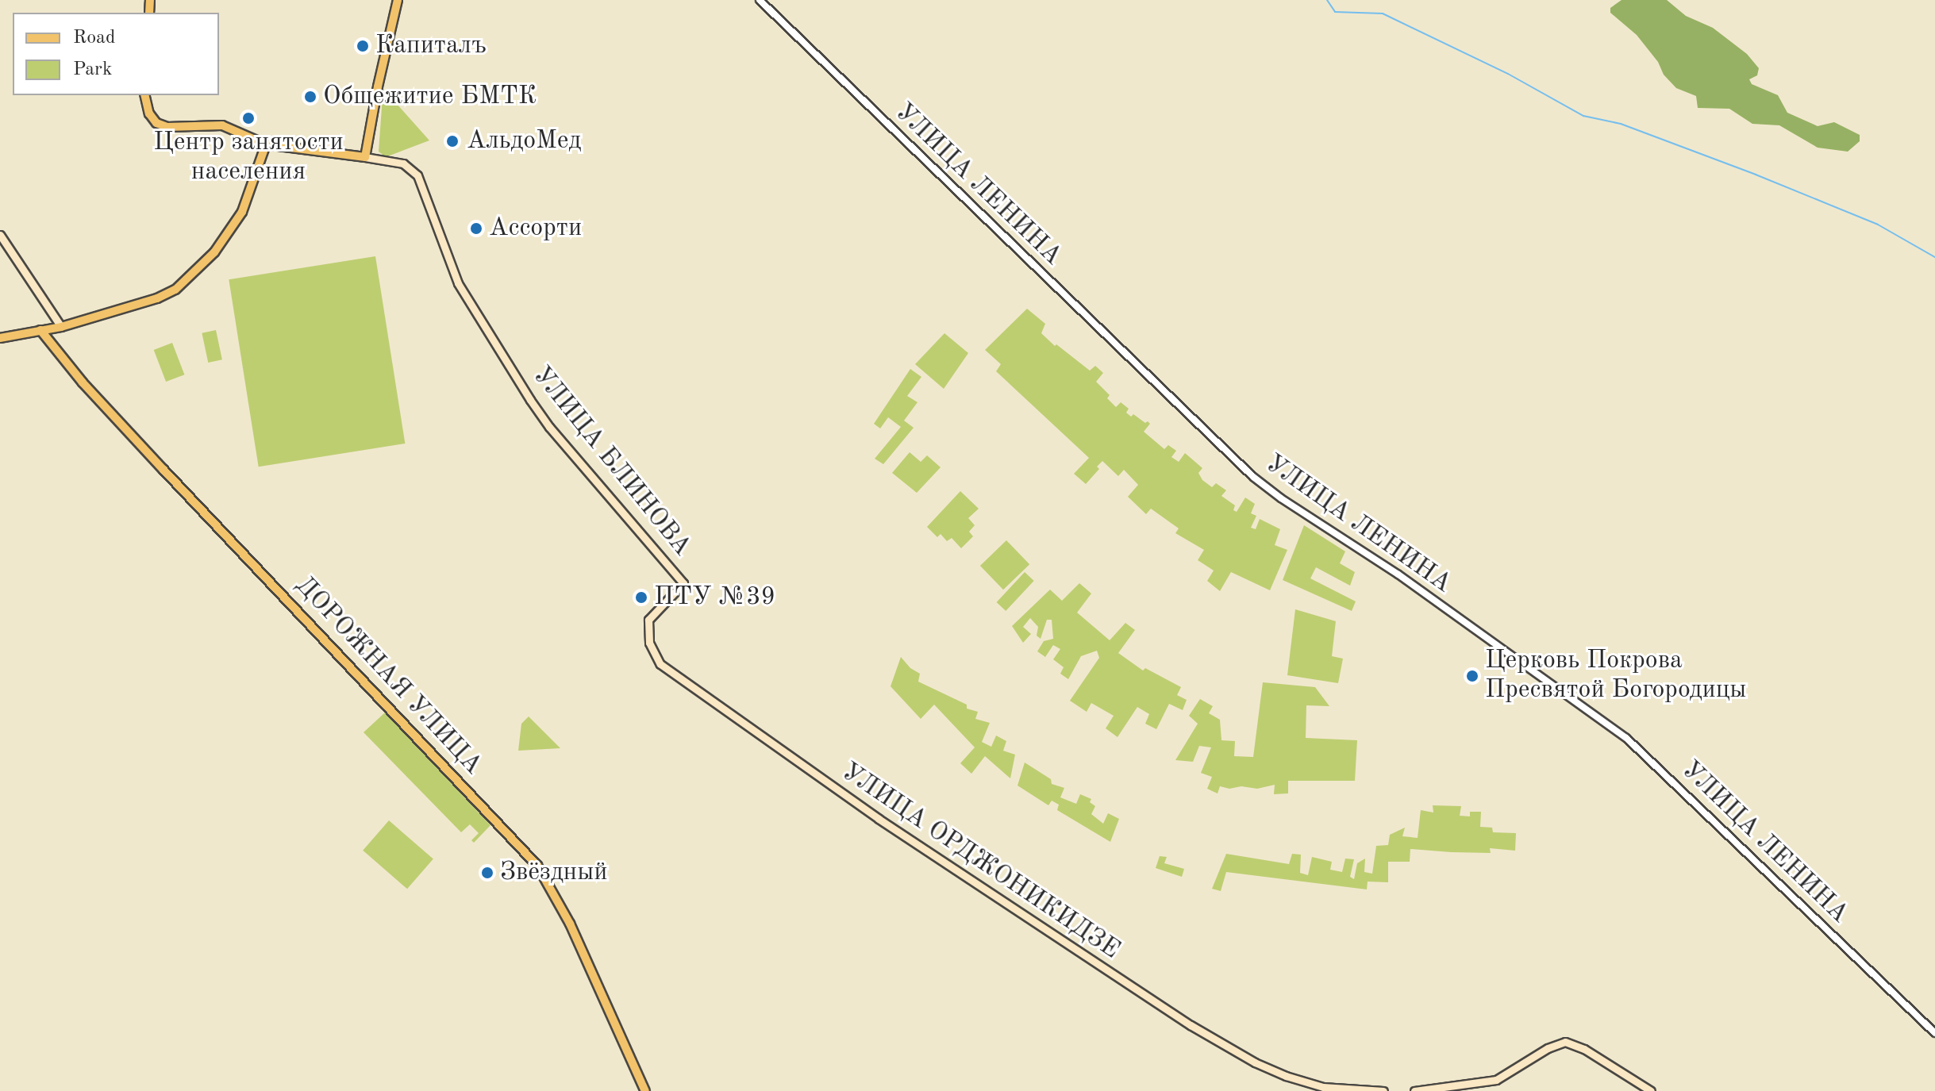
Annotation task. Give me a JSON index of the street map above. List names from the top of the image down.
{
  "streets": {
    "main road": ["УЛИЦА БЛИНОВА", "ДОРОЖНАЯ УЛИЦА", "УЛИЦА ОРДЖОНИКИДЗЕ"],
    "street": ["УЛИЦА ЛЕНИНА"]
  },
  "crossings": [
    ["УЛИЦА БЛИНОВА", "УЛИЦА ОРДЖОНИКИДЗЕ"]
  ],
  "places": [
    "Капиталъ",
    "Общежитие БМТК",
    "Центр занятости населения",
    "АльдоМед",
    "Ассорти",
    "ПТУ №39",
    "Церковь Покрова Пресвятой Богородицы",
    "Звёздный"
  ],
  "legend": ["Road", "Park"]
}
